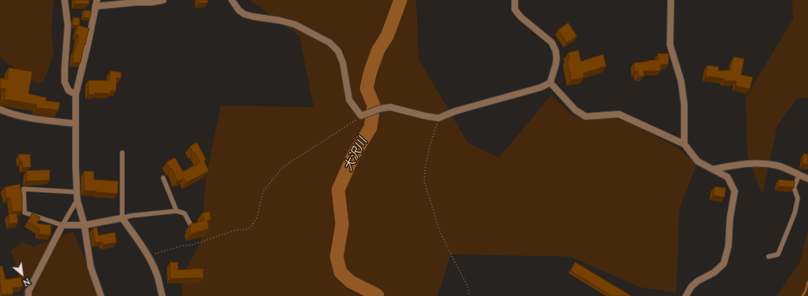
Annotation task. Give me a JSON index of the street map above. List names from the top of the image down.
{
  "water": ["大沢川"],
  "north": "bottom right"
}
